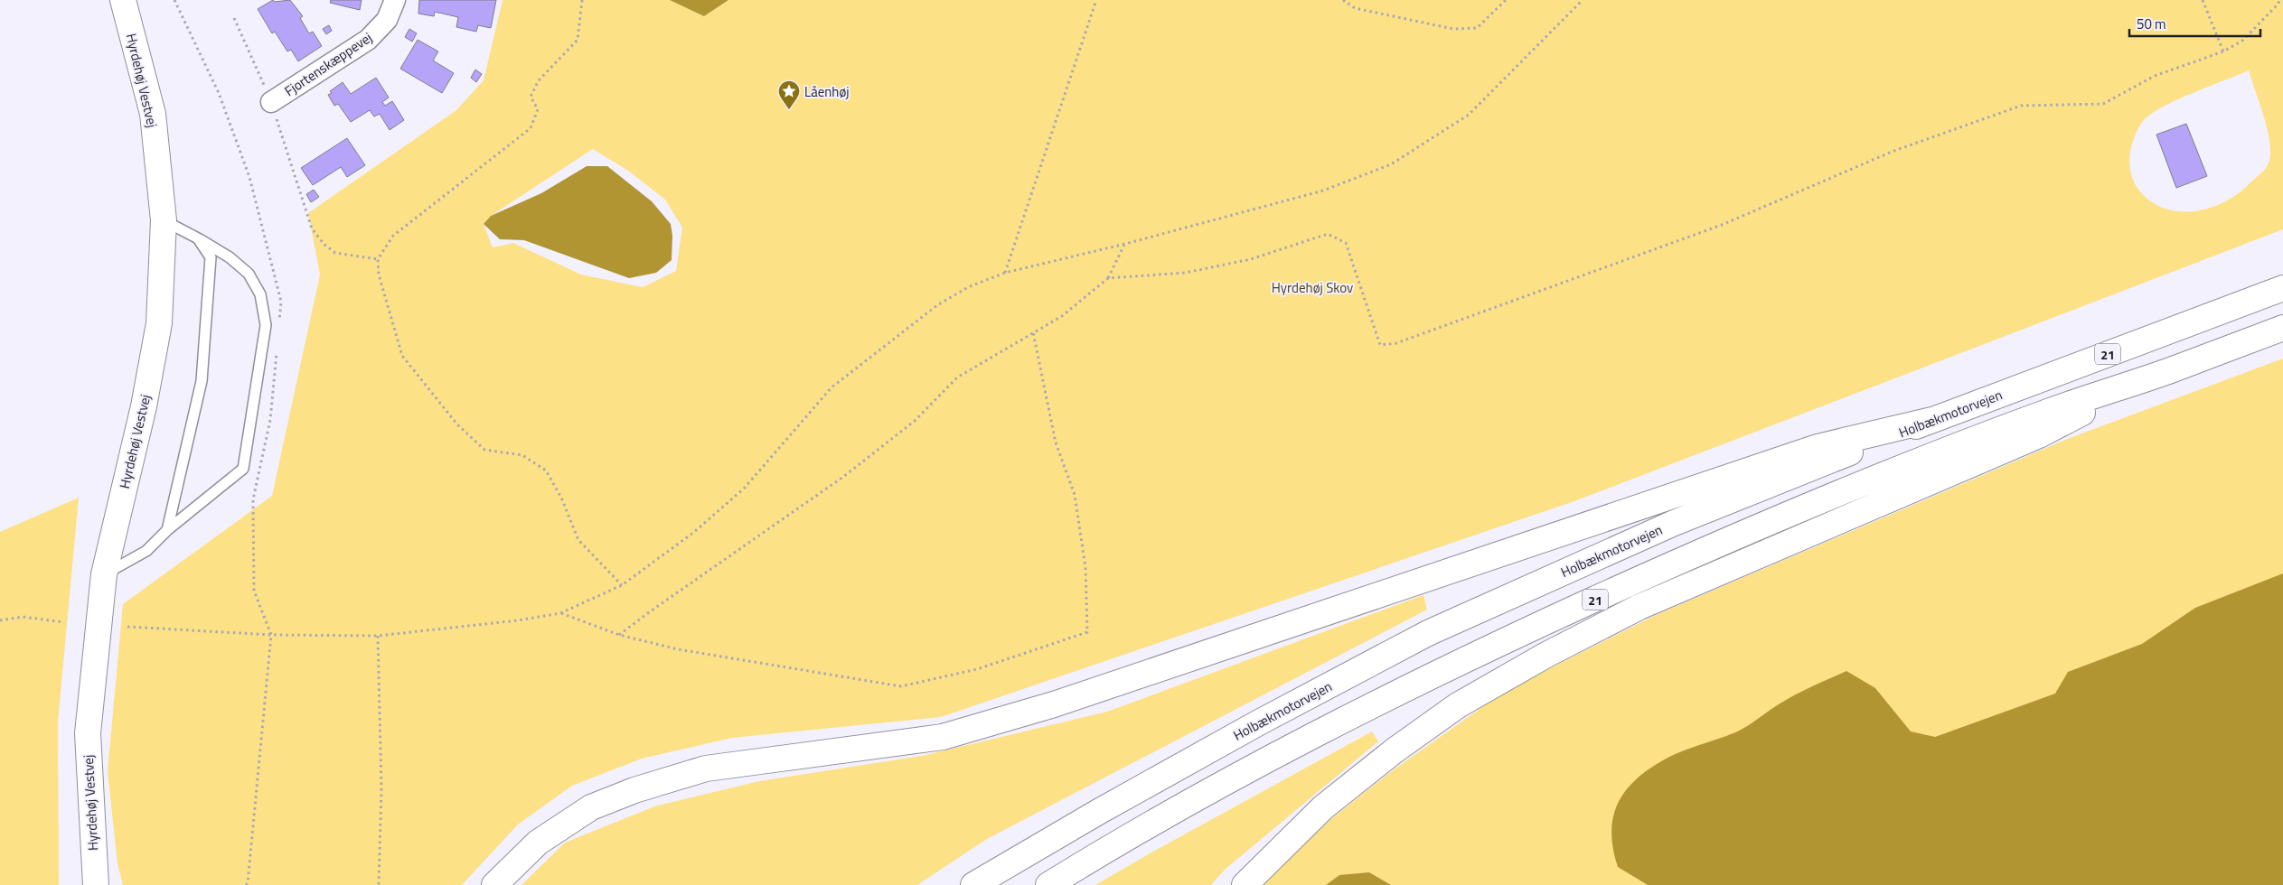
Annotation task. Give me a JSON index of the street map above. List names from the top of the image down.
{
  "streets": {
    "main road": ["Hyrdehøj Vestvej", "21", "Holbækmotorvejen"],
    "street": ["Fjortenskæppevej"]
  },
  "parks": ["Hyrdehøj Skov"],
  "places": {
    "place": ["Låenhøj"]
  },
  "scale_bar": "50 m"
}
